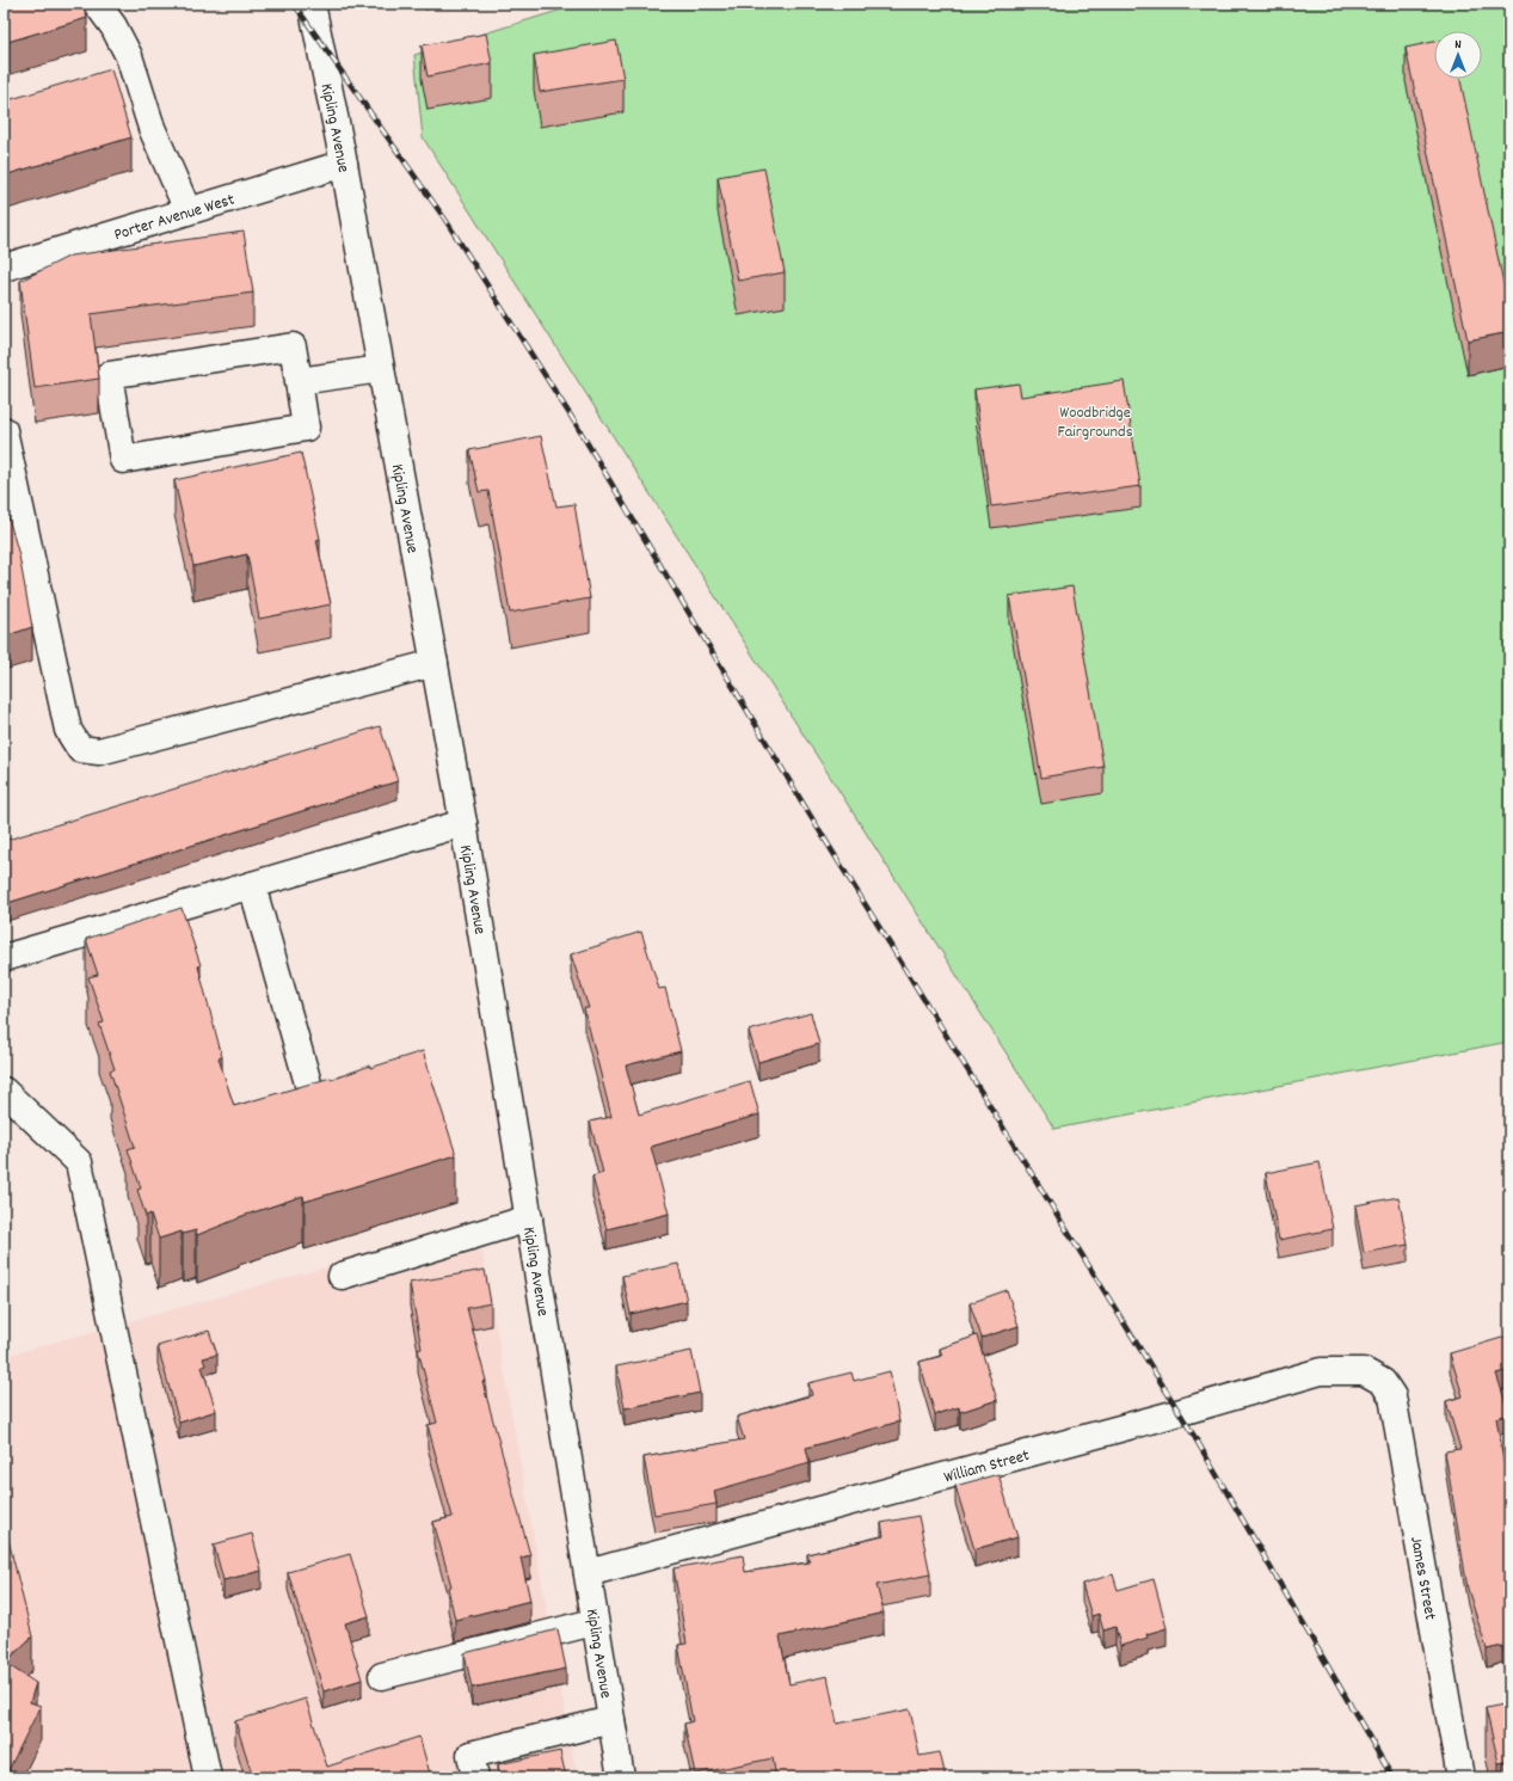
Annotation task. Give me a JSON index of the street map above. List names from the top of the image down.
{
  "streets": {
    "street": [
      "Kipling Avenue",
      "Porter Avenue West",
      "William Street",
      "James Street"
    ]
  },
  "crossings": [
    ["Kipling Avenue", "Porter Avenue West"],
    ["Kipling Avenue", "William Street"],
    ["William Street", "James Street"]
  ],
  "parks": ["Woodbridge Fairgrounds"],
  "north": "top"
}
